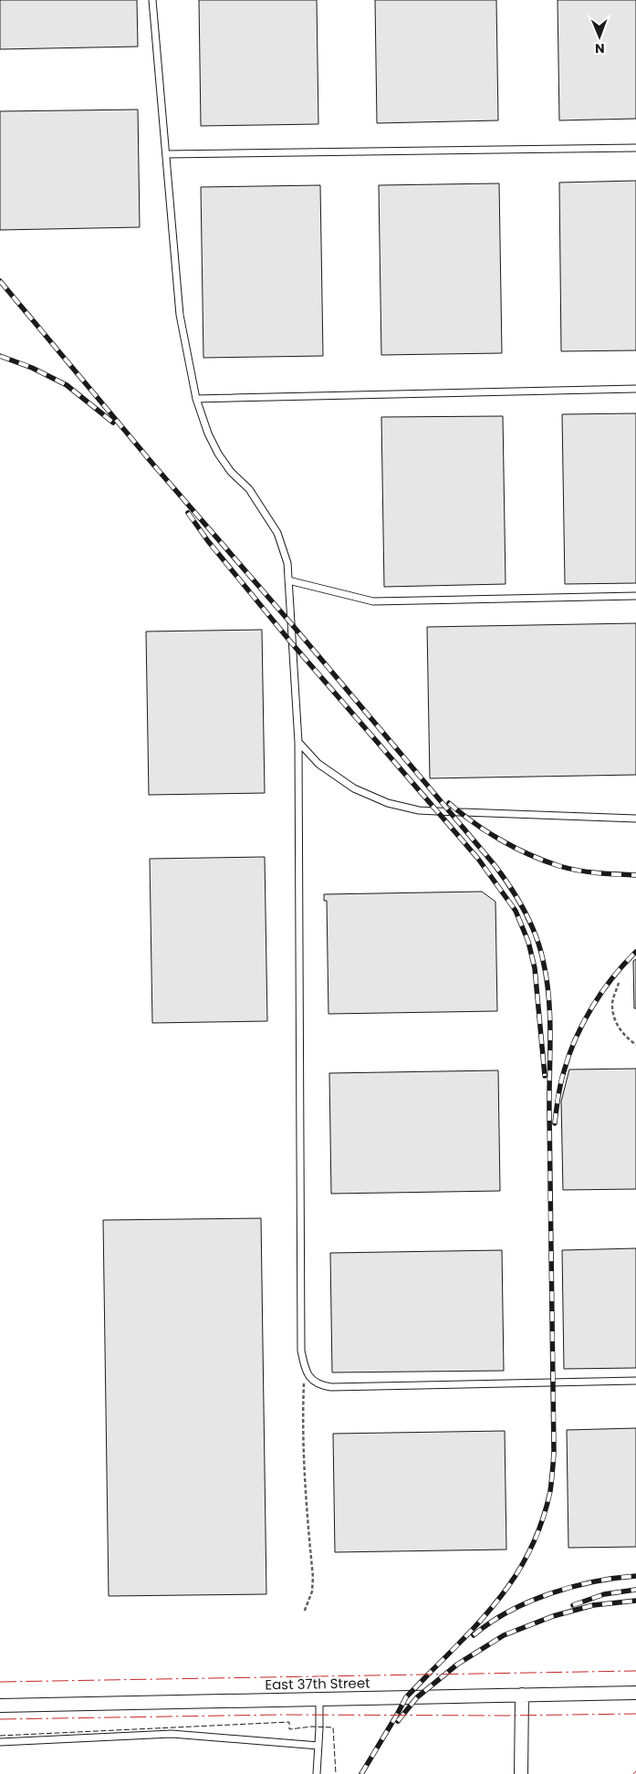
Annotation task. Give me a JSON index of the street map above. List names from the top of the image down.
{
  "streets": {
    "street": ["East 37th Street"]
  },
  "north": "bottom"
}
